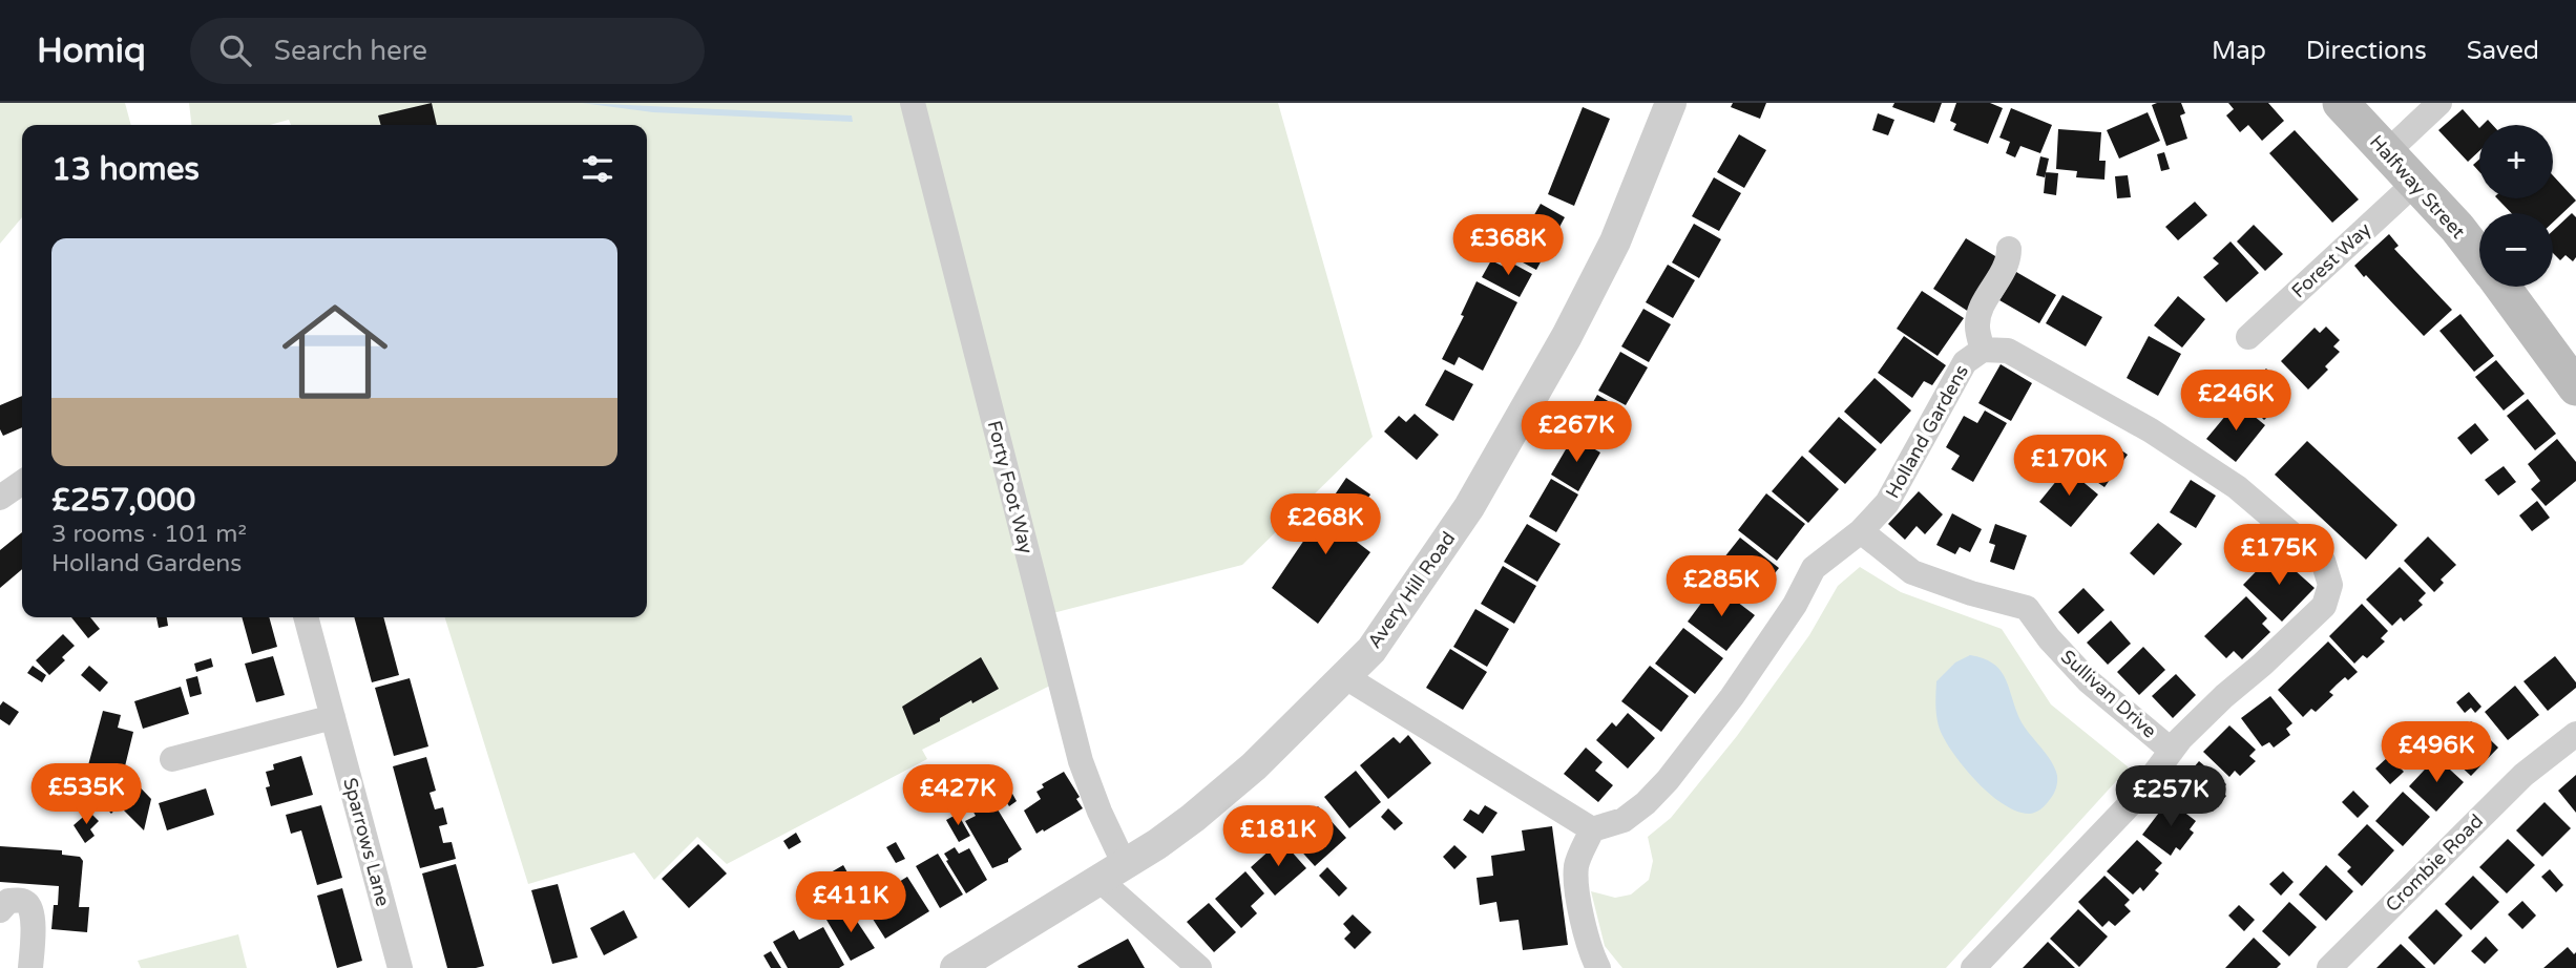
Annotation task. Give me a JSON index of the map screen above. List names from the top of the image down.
{
  "streets": {
    "main road": ["Halfway Street"],
    "street": [
      "Forest Way",
      "Holland Gardens",
      "Forty Foot Way",
      "Avery Hill Road",
      "Sullivan Drive",
      "Sparrows Lane",
      "Crombie Road"
    ]
  },
  "crossings": [
    ["Halfway Street", "Forest Way"],
    ["Holland Gardens", "Sullivan Drive"],
    ["Forty Foot Way", "Avery Hill Road"]
  ],
  "page": {
    "header": "Homiq",
    "search": "Search here",
    "nav": ["Map", "Directions", "Saved"],
    "map_buttons": ["+", "−"],
    "heading": "13 homes",
    "list": [
      {
        "name": "£257,000",
        "note": "3 rooms · 101 m² · Holland Gardens"
      }
    ],
    "price": [
      "£368K",
      "£246K",
      "£267K",
      "£170K",
      "£268K",
      "£175K",
      "£285K",
      "£496K",
      "£535K",
      "£427K",
      "£257K",
      "£181K",
      "£411K"
    ]
  }
}
